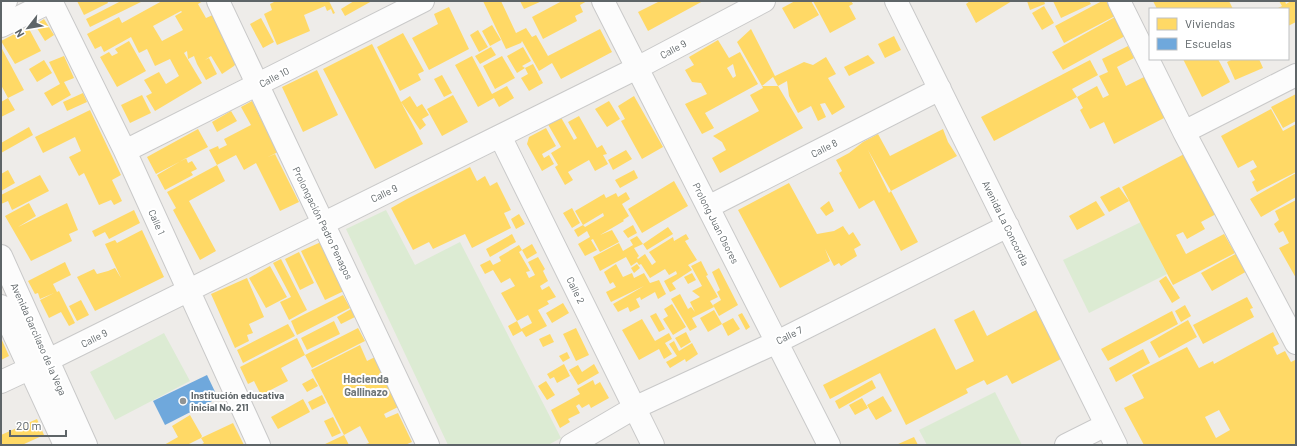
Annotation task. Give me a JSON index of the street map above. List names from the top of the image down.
{
  "streets": {
    "street": [
      "Calle 9",
      "Calle 10",
      "Calle 8",
      "Calle 1",
      "Prolongación Pedro Penagos",
      "Prolong Juan Osores",
      "Avenida La Concordia",
      "Calle 2",
      "Calle 7",
      "Avenida Garcilaso de la Vega"
    ]
  },
  "crossings": [
    ["Calle 9", "Calle 1"],
    ["Calle 9", "Prolongación Pedro Penagos"],
    ["Calle 9", "Prolong Juan Osores"],
    ["Calle 9", "Calle 2"],
    ["Calle 9", "Avenida Garcilaso de la Vega"],
    ["Calle 10", "Calle 1"],
    ["Calle 10", "Prolongación Pedro Penagos"],
    ["Calle 8", "Prolong Juan Osores"],
    ["Calle 8", "Avenida La Concordia"],
    ["Prolong Juan Osores", "Calle 7"],
    ["Avenida La Concordia", "Calle 7"],
    ["Calle 2", "Calle 7"]
  ],
  "districts": ["Hacienda Gallinazo"],
  "places": ["Institución educativa inicial No. 211"],
  "legend": ["Viviendas", "Escuelas"],
  "scale_bar": "20 m",
  "north": "bottom left"
}
